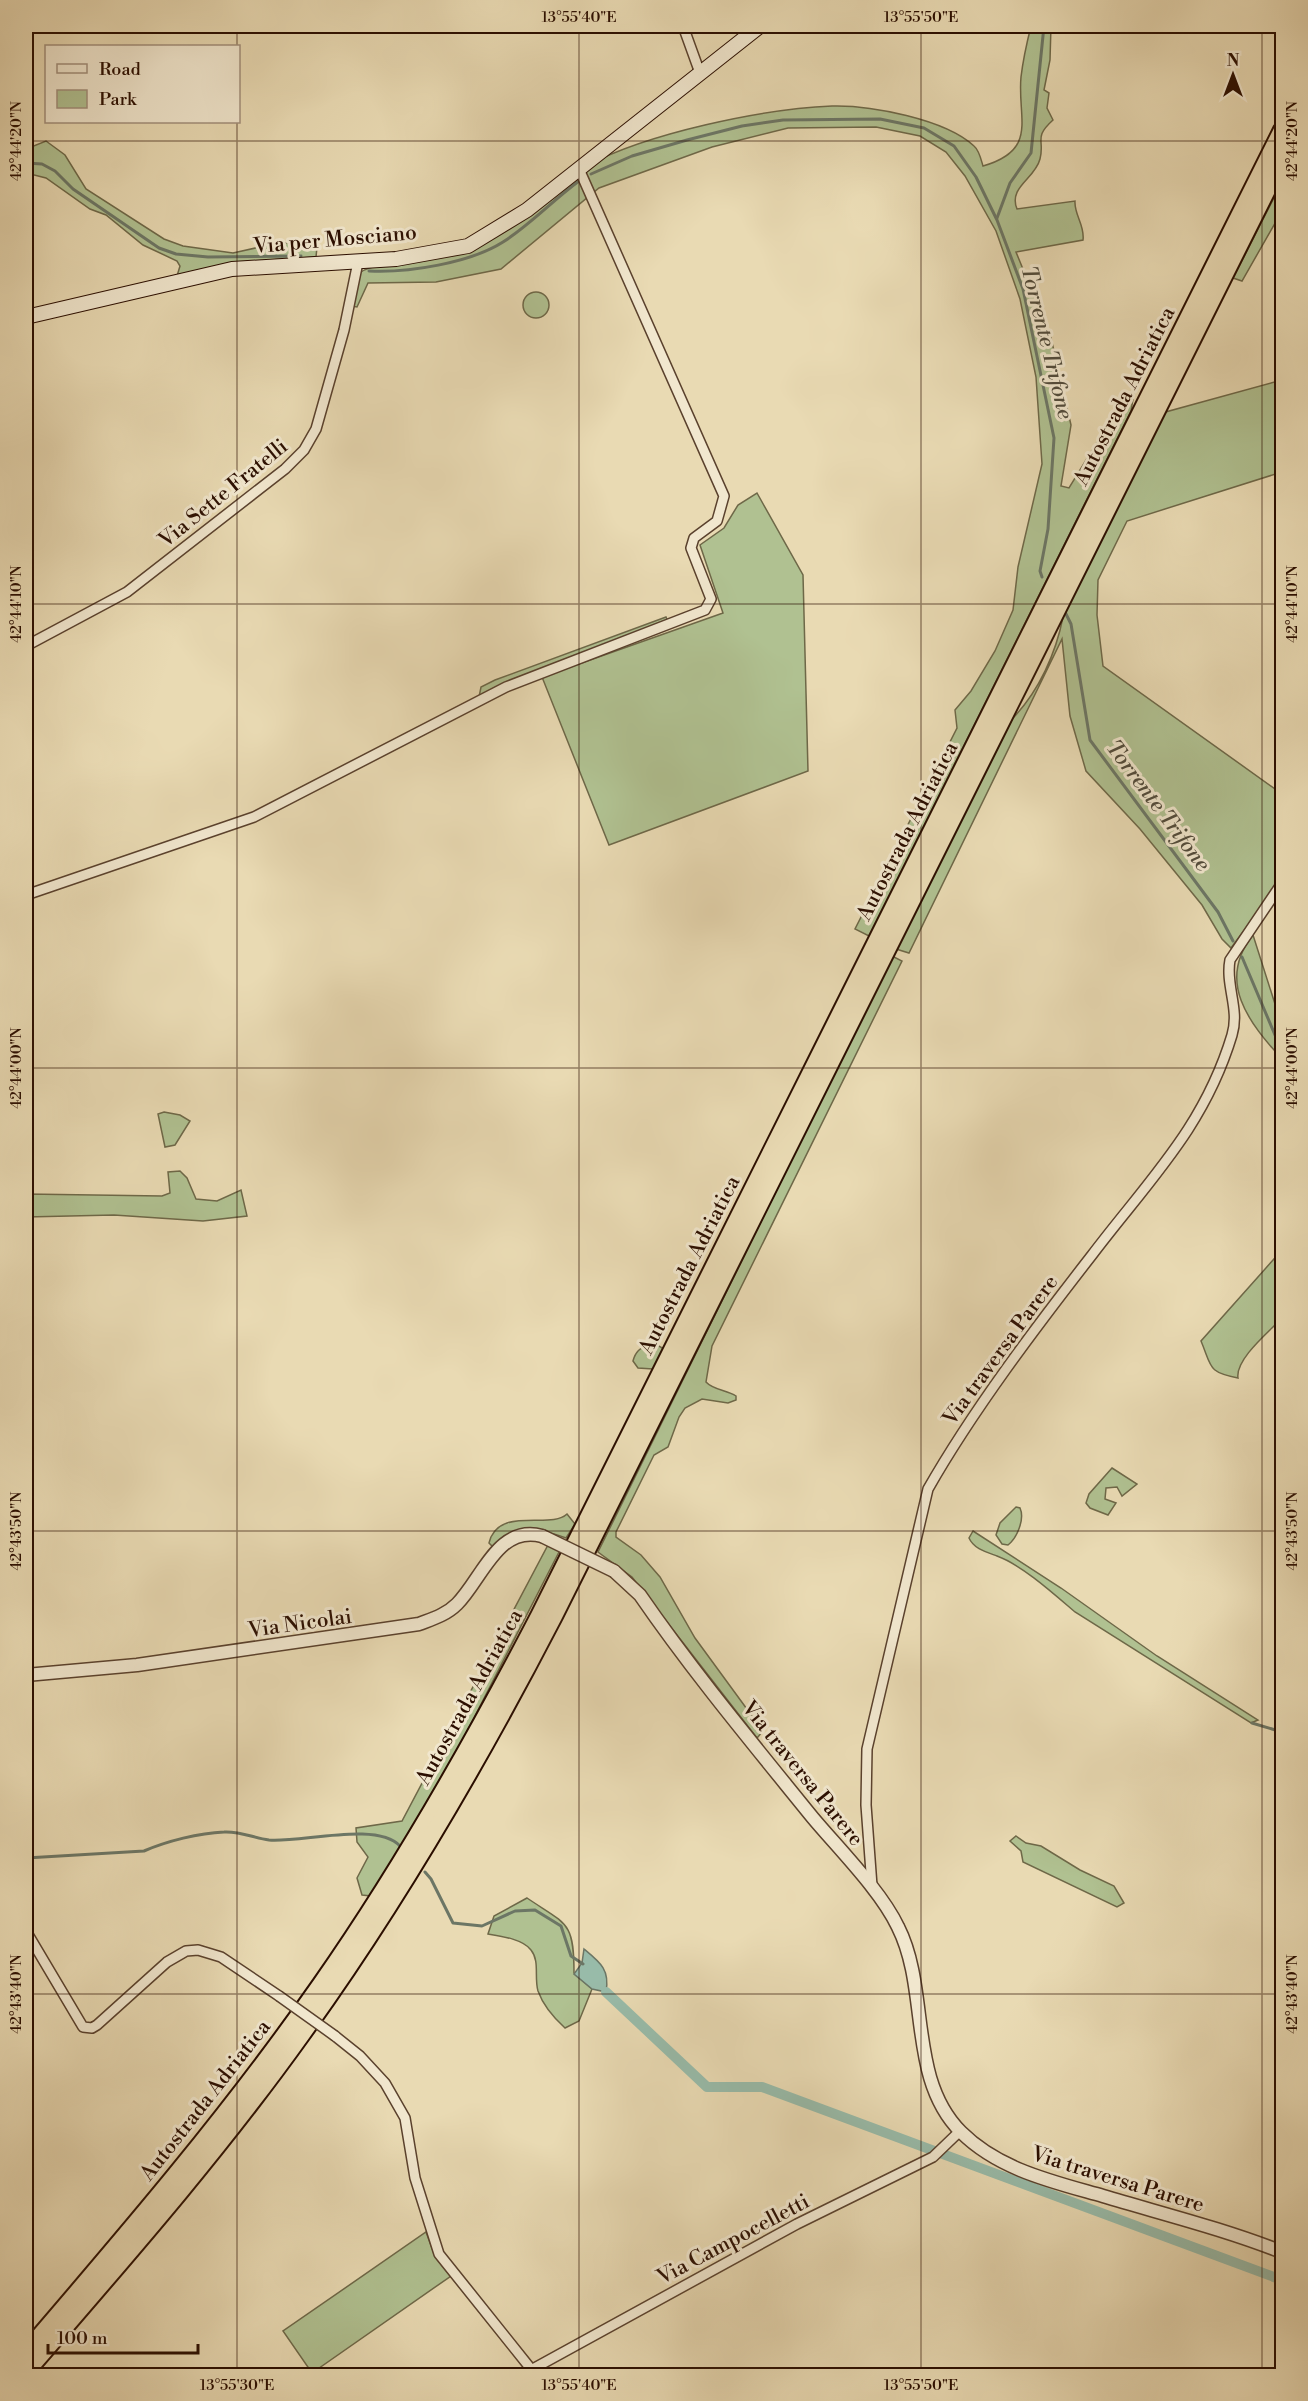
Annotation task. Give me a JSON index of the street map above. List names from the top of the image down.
{
  "streets": {
    "highway": ["Autostrada Adriatica"],
    "main road": ["Via per Mosciano"],
    "street": [
      "Via Sette Fratelli",
      "Via traversa Parere",
      "Via Nicolai",
      "Via Campocelletti"
    ]
  },
  "crossings": [
    ["Via per Mosciano", "Via Sette Fratelli"],
    ["Via traversa Parere", "Via Nicolai"],
    ["Via traversa Parere", "Via Campocelletti"]
  ],
  "water": ["Torrente Trifone"],
  "legend": ["Road", "Park"],
  "scale_bar": "100 m",
  "north": "top",
  "coordinates": [
    "13°55'40\"E",
    "13°55'50\"E",
    "42°44'20\"N",
    "42°44'10\"N",
    "42°44'00\"N",
    "42°43'50\"N",
    "42°43'40\"N",
    "13°55'30\"E"
  ]
}
